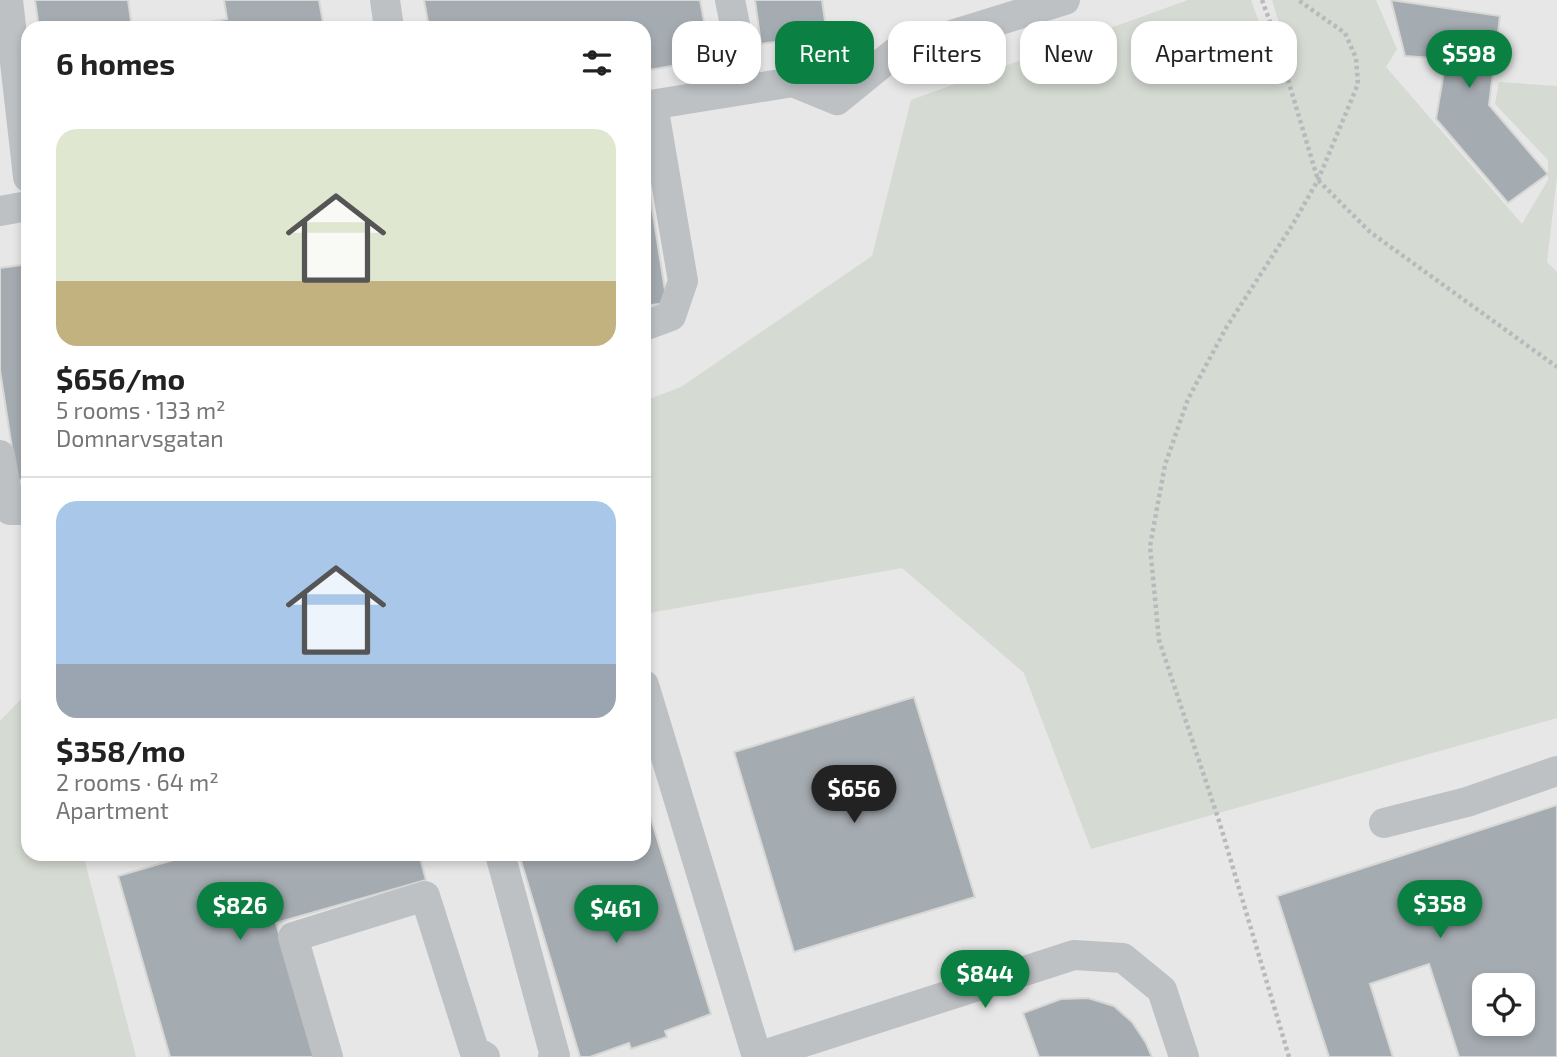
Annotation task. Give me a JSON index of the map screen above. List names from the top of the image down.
{
  "page": {
    "chip": [
      "Buy",
      "Rent",
      "Filters",
      "New",
      "Apartment"
    ],
    "heading": "6 homes",
    "price": [
      "$598",
      "$656",
      "$358",
      "$826",
      "$461",
      "$844"
    ],
    "list": [
      {
        "name": "$656/mo",
        "note": "5 rooms · 133 m² · Domnarvsgatan"
      },
      {
        "name": "$358/mo",
        "note": "2 rooms · 64 m² · Apartment"
      }
    ]
  }
}
